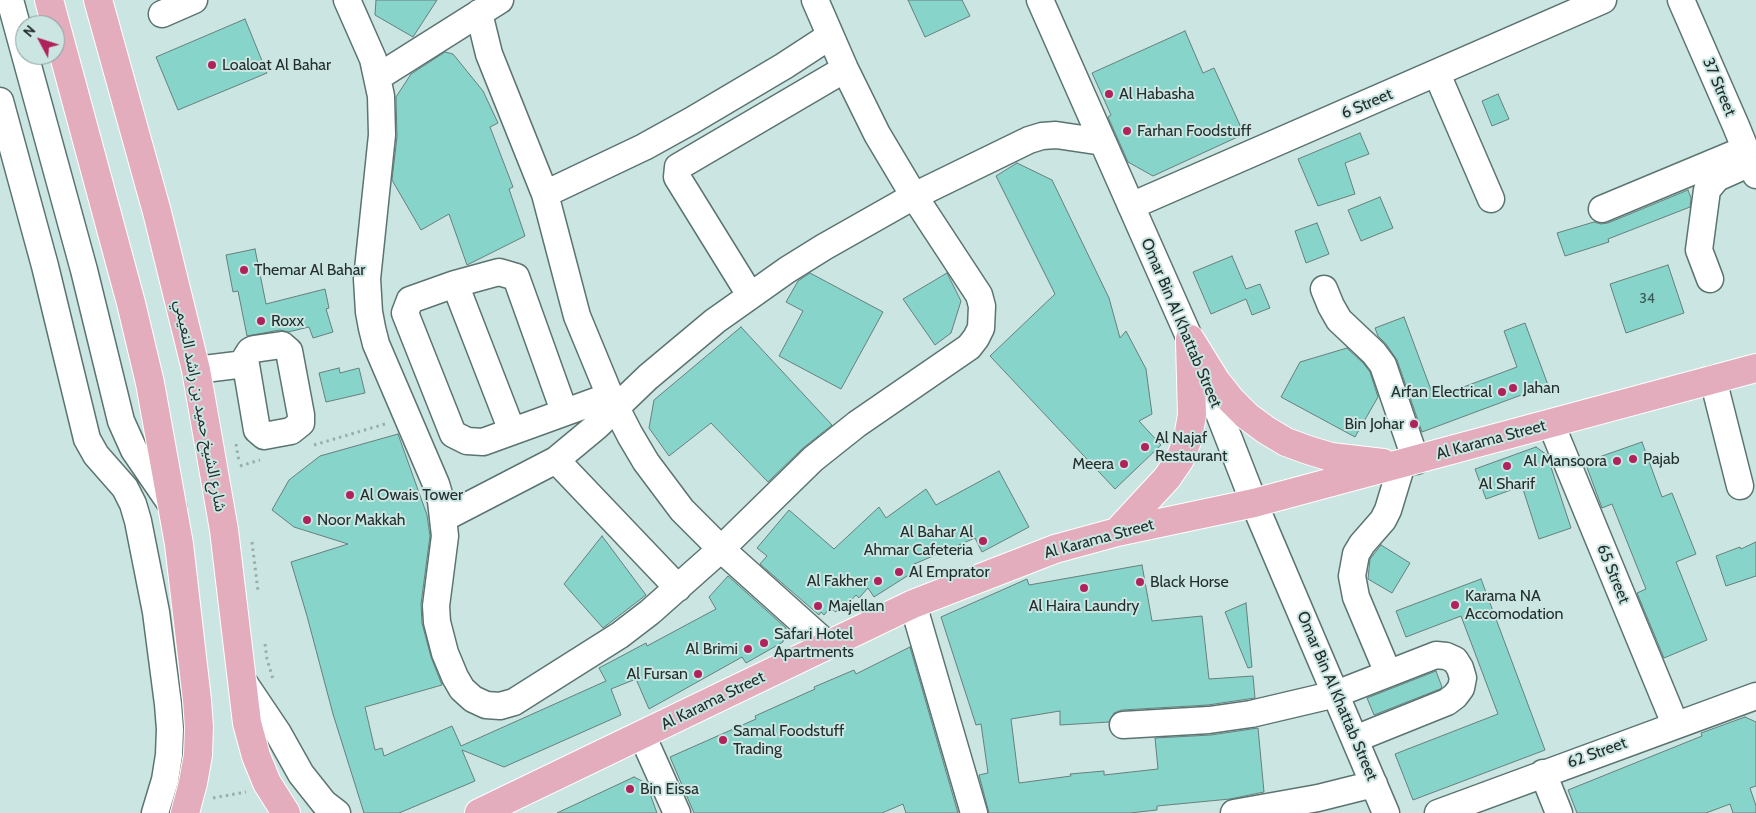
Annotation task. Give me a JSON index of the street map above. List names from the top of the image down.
{
  "streets": {
    "main road": ["شارع الشيخ حميد بن راشد النعيمي", "Al Karama Street"],
    "street": [
      "37 Street",
      "6 Street",
      "Omar Bin Al Khattab Street",
      "65 Street",
      "62 Street"
    ]
  },
  "crossings": [
    ["6 Street", "Omar Bin Al Khattab Street"],
    ["Omar Bin Al Khattab Street", "Al Karama Street"],
    ["Al Karama Street", "65 Street"],
    ["65 Street", "62 Street"]
  ],
  "places": [
    "Loaloat Al Bahar",
    "Al Habasha",
    "Farhan Foodstuff",
    "Themar Al Bahar",
    "Roxx",
    "Jahan",
    "Arfan Electrical",
    "Bin Johar",
    "Al Najaf Restaurant",
    "Pajab",
    "Al Mansoora",
    "Meera",
    "Al Sharif",
    "Al Owais Tower",
    "Noor Makkah",
    "Al Bahar Al Ahmar Cafeteria",
    "Al Emprator",
    "Al Fakher",
    "Black Horse",
    "Al Haira Laundry",
    "Karama NA Accomodation",
    "Majellan",
    "Safari Hotel Apartments",
    "Al Brimi",
    "Al Fursan",
    "Samal Foodstuff Trading",
    "Bin Eissa"
  ],
  "house_numbers": ["34"],
  "north": "top left"
}
